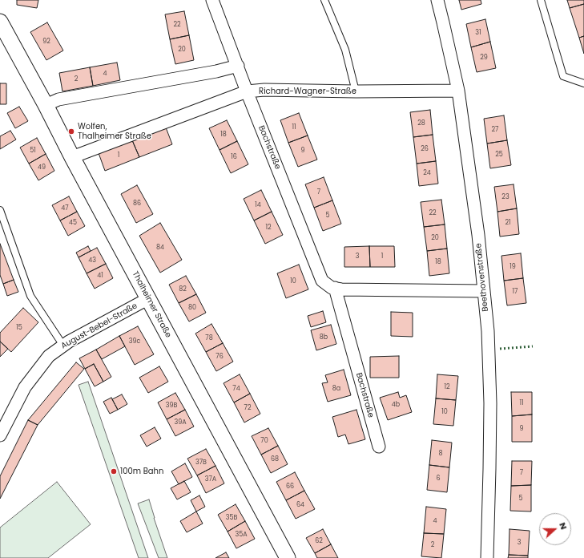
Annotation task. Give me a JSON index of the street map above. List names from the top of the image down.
{
  "streets": {
    "street": [
      "Richard-Wagner-Straße",
      "Bachstraße",
      "Beethovenstraße",
      "Thalheimer Straße",
      "August-Bebel-Straße"
    ]
  },
  "crossings": [
    ["Richard-Wagner-Straße", "Bachstraße"],
    ["Richard-Wagner-Straße", "Beethovenstraße"],
    ["Richard-Wagner-Straße", "Thalheimer Straße"],
    ["Bachstraße", "Beethovenstraße"],
    ["Thalheimer Straße", "August-Bebel-Straße"]
  ],
  "places": ["Wolfen, Thalheimer Straße", "100m Bahn"],
  "house_numbers": [
    "22",
    "31",
    "92",
    "20",
    "29",
    "4",
    "2",
    "28",
    "11",
    "27",
    "18",
    "26",
    "51",
    "9",
    "25",
    "1",
    "16",
    "49",
    "24",
    "7",
    "23",
    "86",
    "14",
    "47",
    "22",
    "5",
    "45",
    "21",
    "12",
    "20",
    "84",
    "3",
    "1",
    "43",
    "18",
    "19",
    "41",
    "10",
    "82",
    "17",
    "80",
    "15",
    "8b",
    "78",
    "39c",
    "76",
    "12",
    "74",
    "8a",
    "11",
    "4b",
    "39B",
    "72",
    "10",
    "39A",
    "9",
    "70",
    "8",
    "68",
    "37B",
    "7",
    "6",
    "37A",
    "66",
    "5",
    "64",
    "35B",
    "4",
    "35A",
    "62",
    "3",
    "2"
  ],
  "north": "right"
}
